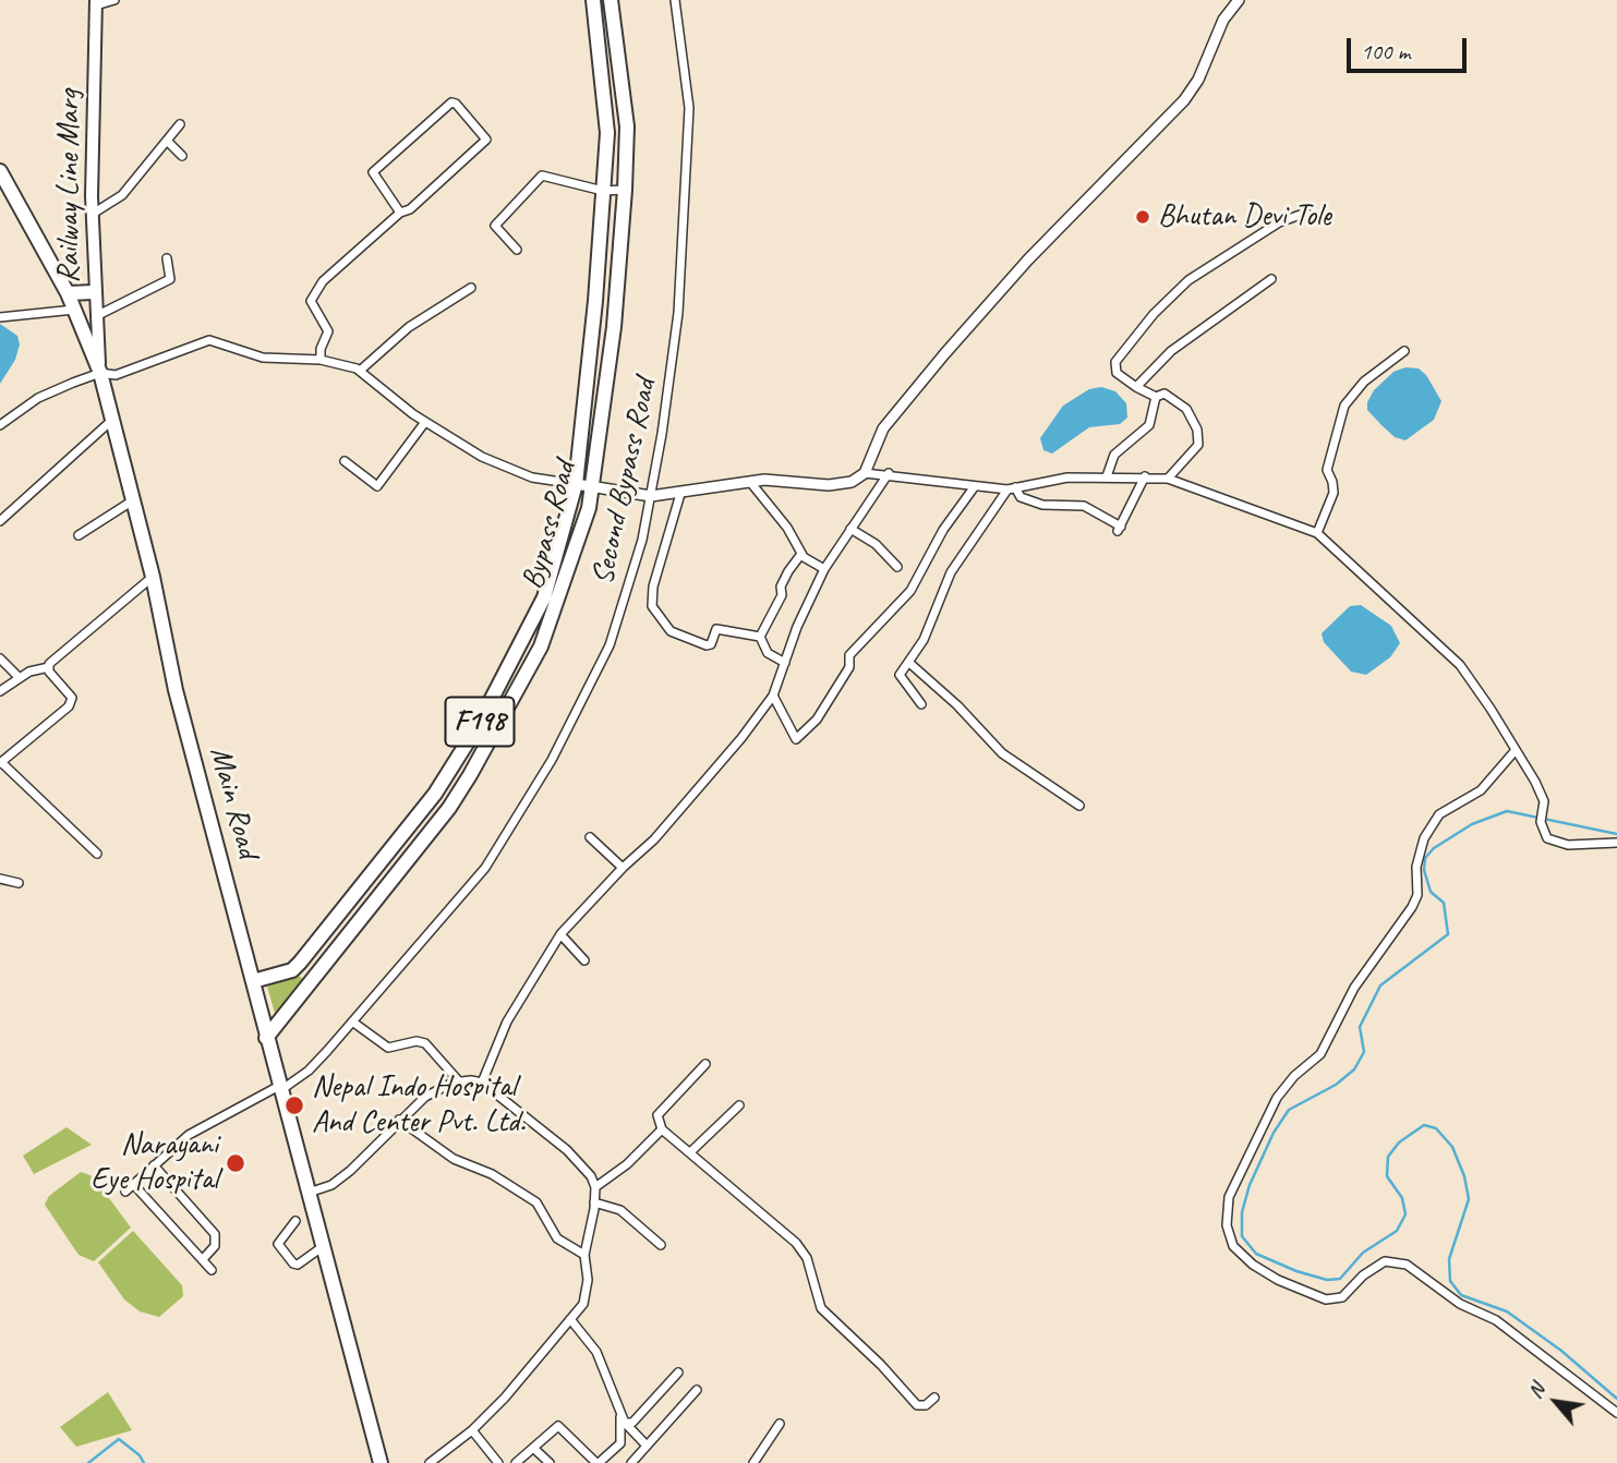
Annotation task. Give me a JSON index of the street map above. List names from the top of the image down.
{
  "streets": {
    "main road": [
      "Railway Line Marg",
      "Bypass Road",
      "F198",
      "Main Road"
    ],
    "street": ["Second Bypass Road"]
  },
  "crossings": [
    ["Railway Line Marg", "Main Road"],
    ["Second Bypass Road", "Main Road"],
    ["Bypass Road", "F198"],
    ["F198", "Main Road"]
  ],
  "places": ["Bhutan Devi Tole", "Nepal Indo Hospital And Center Pvt. Ltd.", "Narayani Eye Hospital"],
  "scale_bar": "100 m",
  "north": "top left"
}
